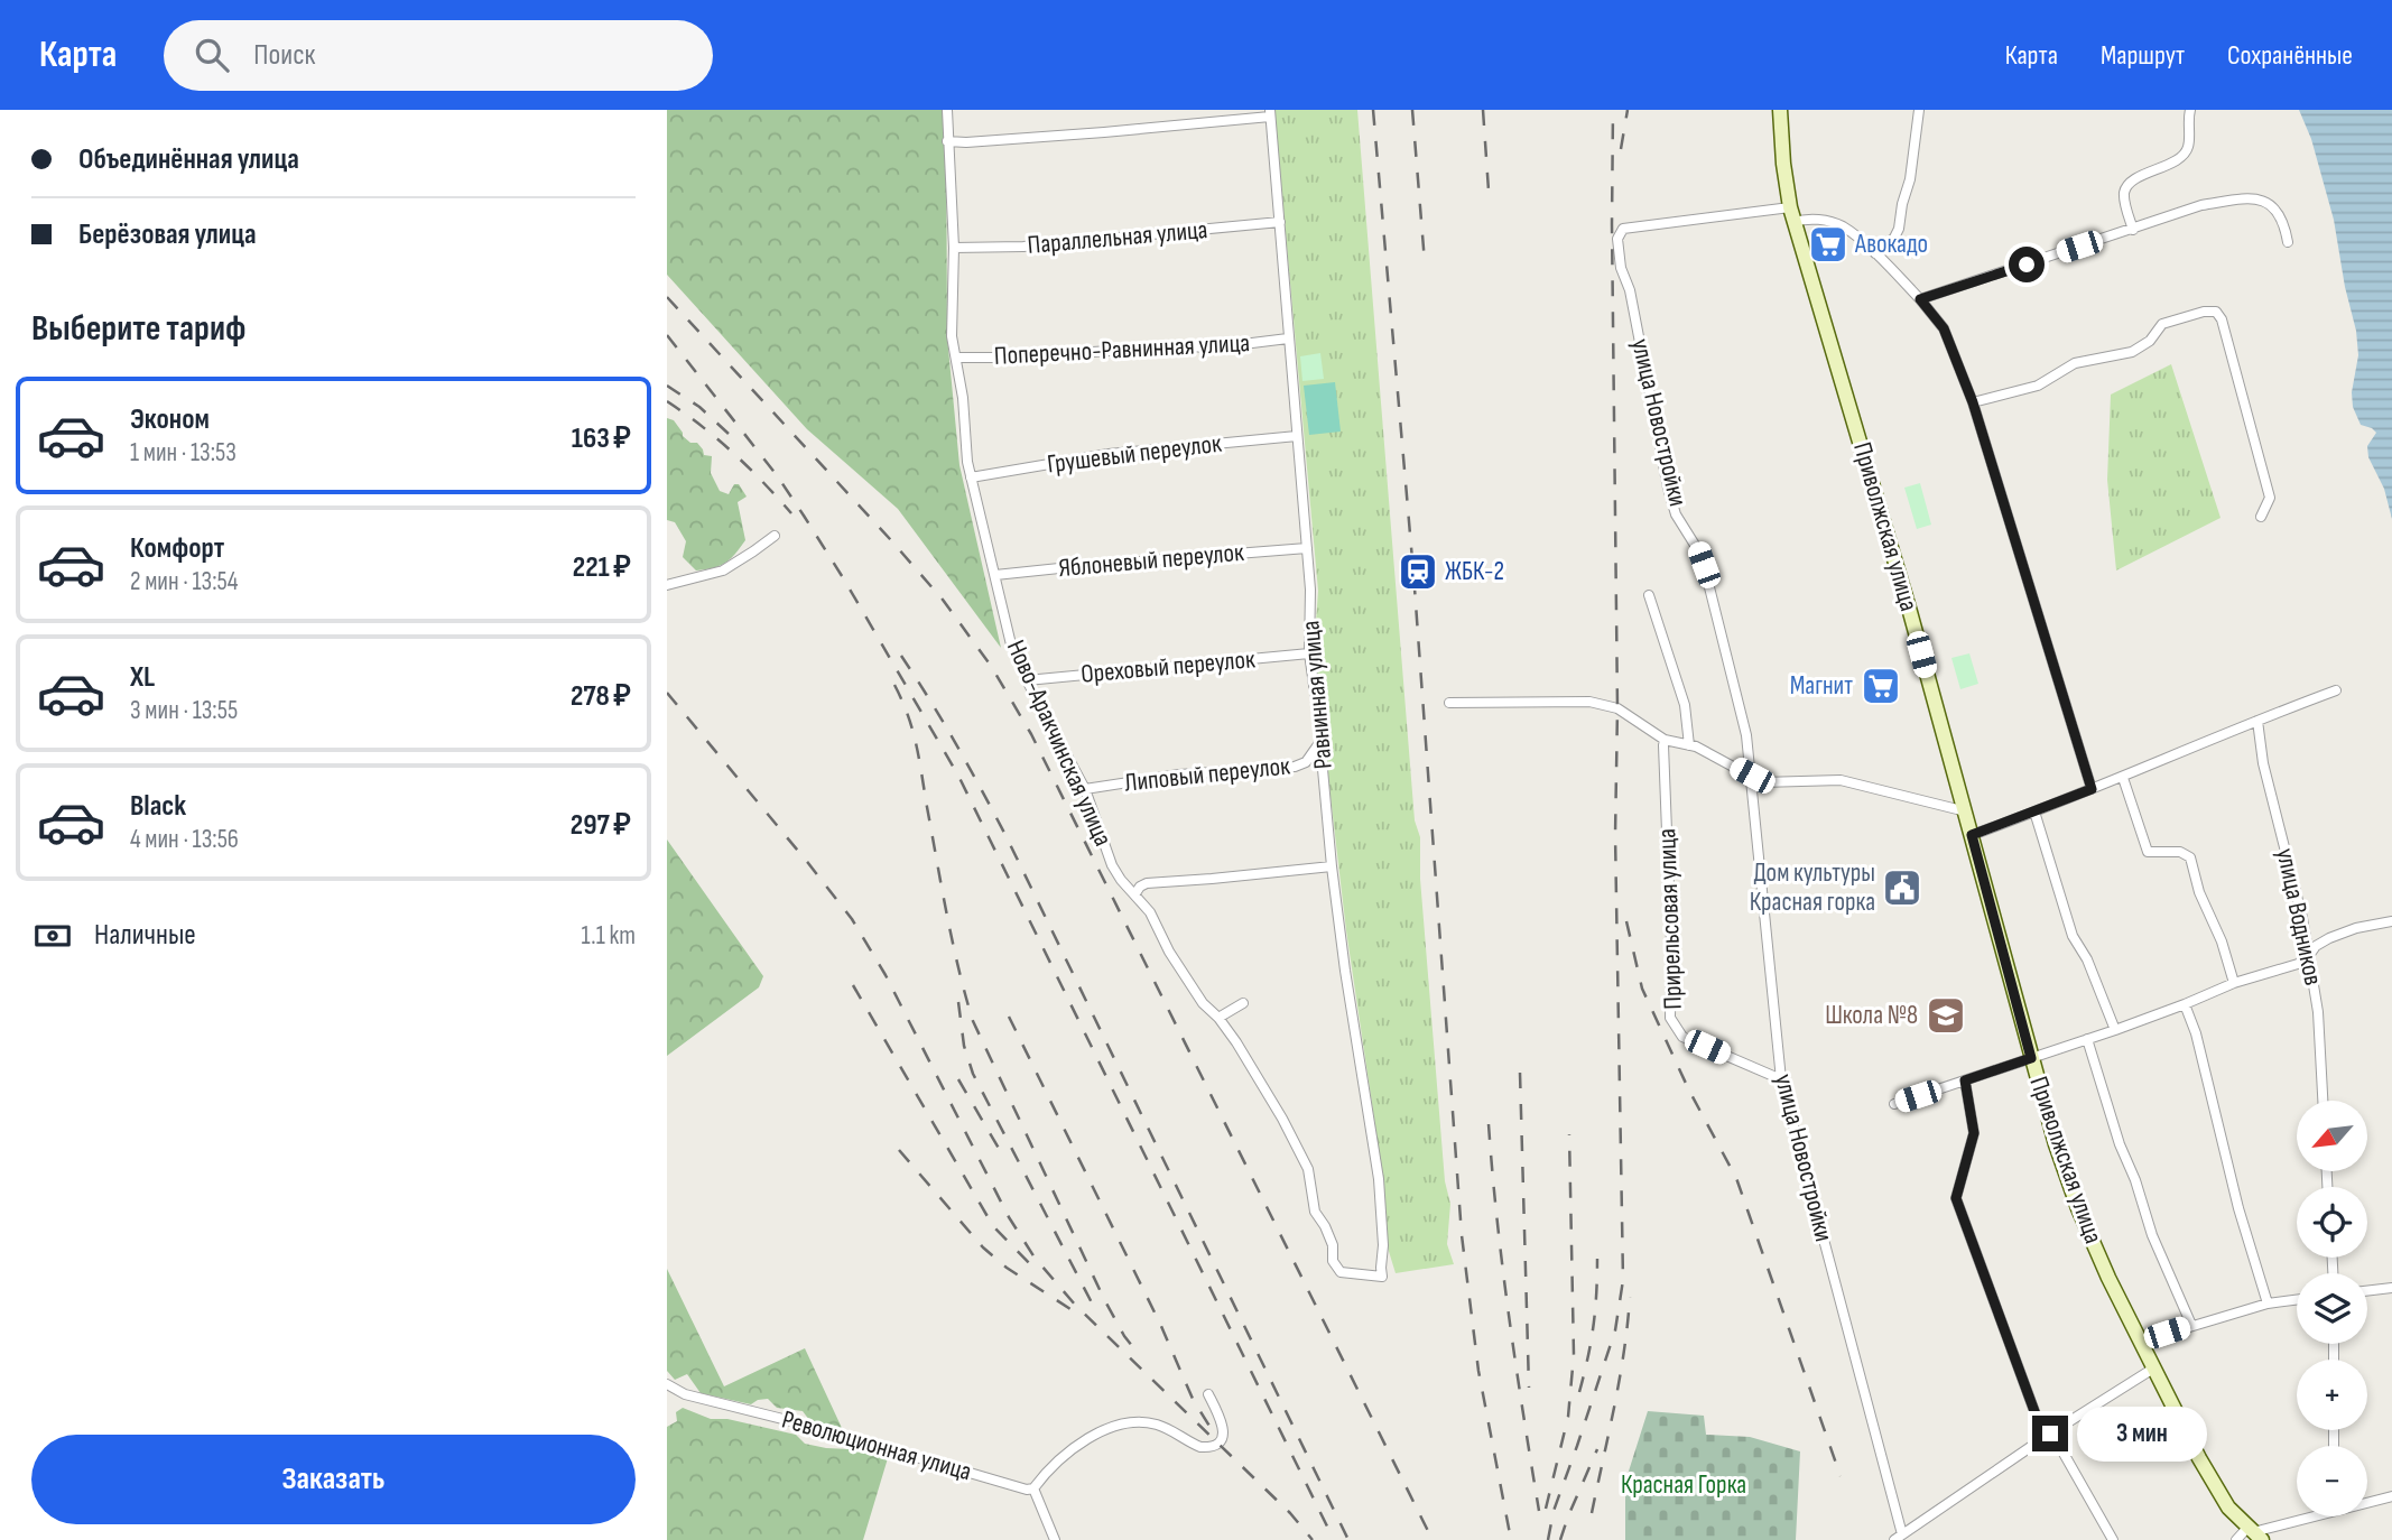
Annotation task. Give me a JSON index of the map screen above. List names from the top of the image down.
{
  "streets": {
    "main road": ["Приволжская улица"],
    "street": [
      "Параллельная улица",
      "Поперечно-Равнинная улица",
      "улица Новостройки",
      "Грушевый переулок",
      "Яблоневый переулок",
      "Ореховый переулок",
      "Равнинная улица",
      "Ново-Аракчинская улица",
      "Липовый переулок",
      "улица Водников",
      "Прирельсовая улица",
      "Революционная улица"
    ]
  },
  "crossings": [
    ["Параллельная улица", "Равнинная улица"],
    ["Параллельная улица", "Ново-Аракчинская улица"],
    ["Поперечно-Равнинная улица", "Равнинная улица"],
    ["Поперечно-Равнинная улица", "Ново-Аракчинская улица"],
    ["улица Новостройки", "Приволжская улица"],
    ["улица Новостройки", "Прирельсовая улица"],
    ["Грушевый переулок", "Равнинная улица"],
    ["Грушевый переулок", "Ново-Аракчинская улица"],
    ["Яблоневый переулок", "Равнинная улица"],
    ["Яблоневый переулок", "Ново-Аракчинская улица"],
    ["Ореховый переулок", "Равнинная улица"],
    ["Ореховый переулок", "Ново-Аракчинская улица"],
    ["Равнинная улица", "Ново-Аракчинская улица"],
    ["Равнинная улица", "Липовый переулок"],
    ["Ново-Аракчинская улица", "Липовый переулок"]
  ],
  "parks": ["Красная Горка"],
  "places": {
    "supermarket": ["Авокадо", "Магнит"],
    "station": ["ЖБК-2"],
    "public building": ["Дом культуры Красная горка"],
    "school or university": ["Школа №8"]
  },
  "north": "bottom left",
  "page": {
    "header": "Карта",
    "search": "Поиск",
    "nav": ["Карта", "Маршрут", "Сохранённые"],
    "banner": ["Объединённая улица", "Берёзовая улица"],
    "heading": "Выберите тариф",
    "list": [
      {
        "name": "Эконом",
        "note": "1 мин · 13:53",
        "value": "163 ₽"
      },
      {
        "name": "Комфорт",
        "note": "2 мин · 13:54",
        "value": "221 ₽"
      },
      {
        "name": "XL",
        "note": "3 мин · 13:55",
        "value": "278 ₽"
      },
      {
        "name": "Black",
        "note": "4 мин · 13:56",
        "value": "297 ₽"
      }
    ],
    "pay": ["Наличные", "1.1 km"],
    "map_buttons": ["+", "−"],
    "bubble": "3 мин",
    "buttons": "Заказать"
  }
}
